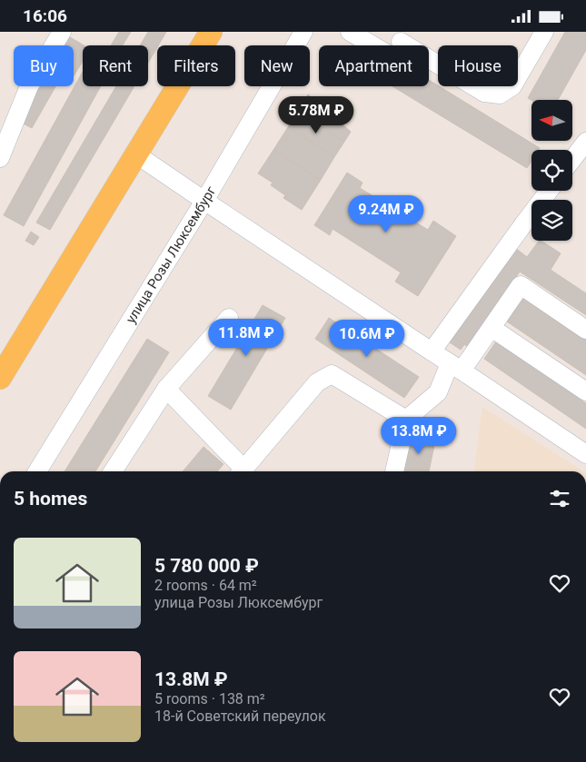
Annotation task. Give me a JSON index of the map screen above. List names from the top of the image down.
{
  "streets": {
    "street": ["улица Розы Люксембург"]
  },
  "north": "left",
  "page": {
    "status": "16:06",
    "chip": [
      "Buy",
      "Rent",
      "Filters",
      "New",
      "Apartment",
      "House"
    ],
    "price": [
      "5.78M ₽",
      "9.24M ₽",
      "11.8M ₽",
      "10.6M ₽",
      "13.8M ₽"
    ],
    "heading": "5 homes",
    "list": [
      {
        "name": "5 780 000 ₽",
        "note": "2 rooms · 64 m² · улица Розы Люксембург"
      },
      {
        "name": "13.8M ₽",
        "note": "5 rooms · 138 m² · 18-й Советский переулок"
      }
    ]
  }
}
